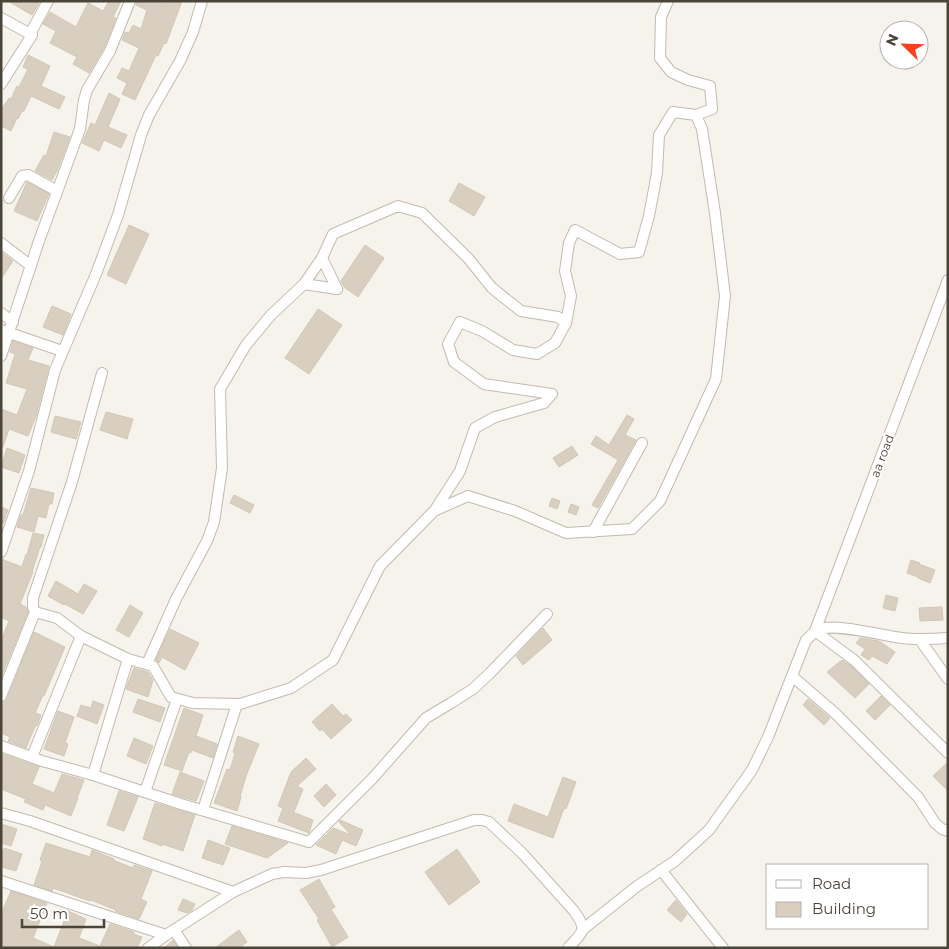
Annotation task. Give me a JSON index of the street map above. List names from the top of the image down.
{
  "streets": {
    "street": ["aa road"]
  },
  "legend": ["Road", "Building"],
  "scale_bar": "50 m",
  "north": "top left"
}
